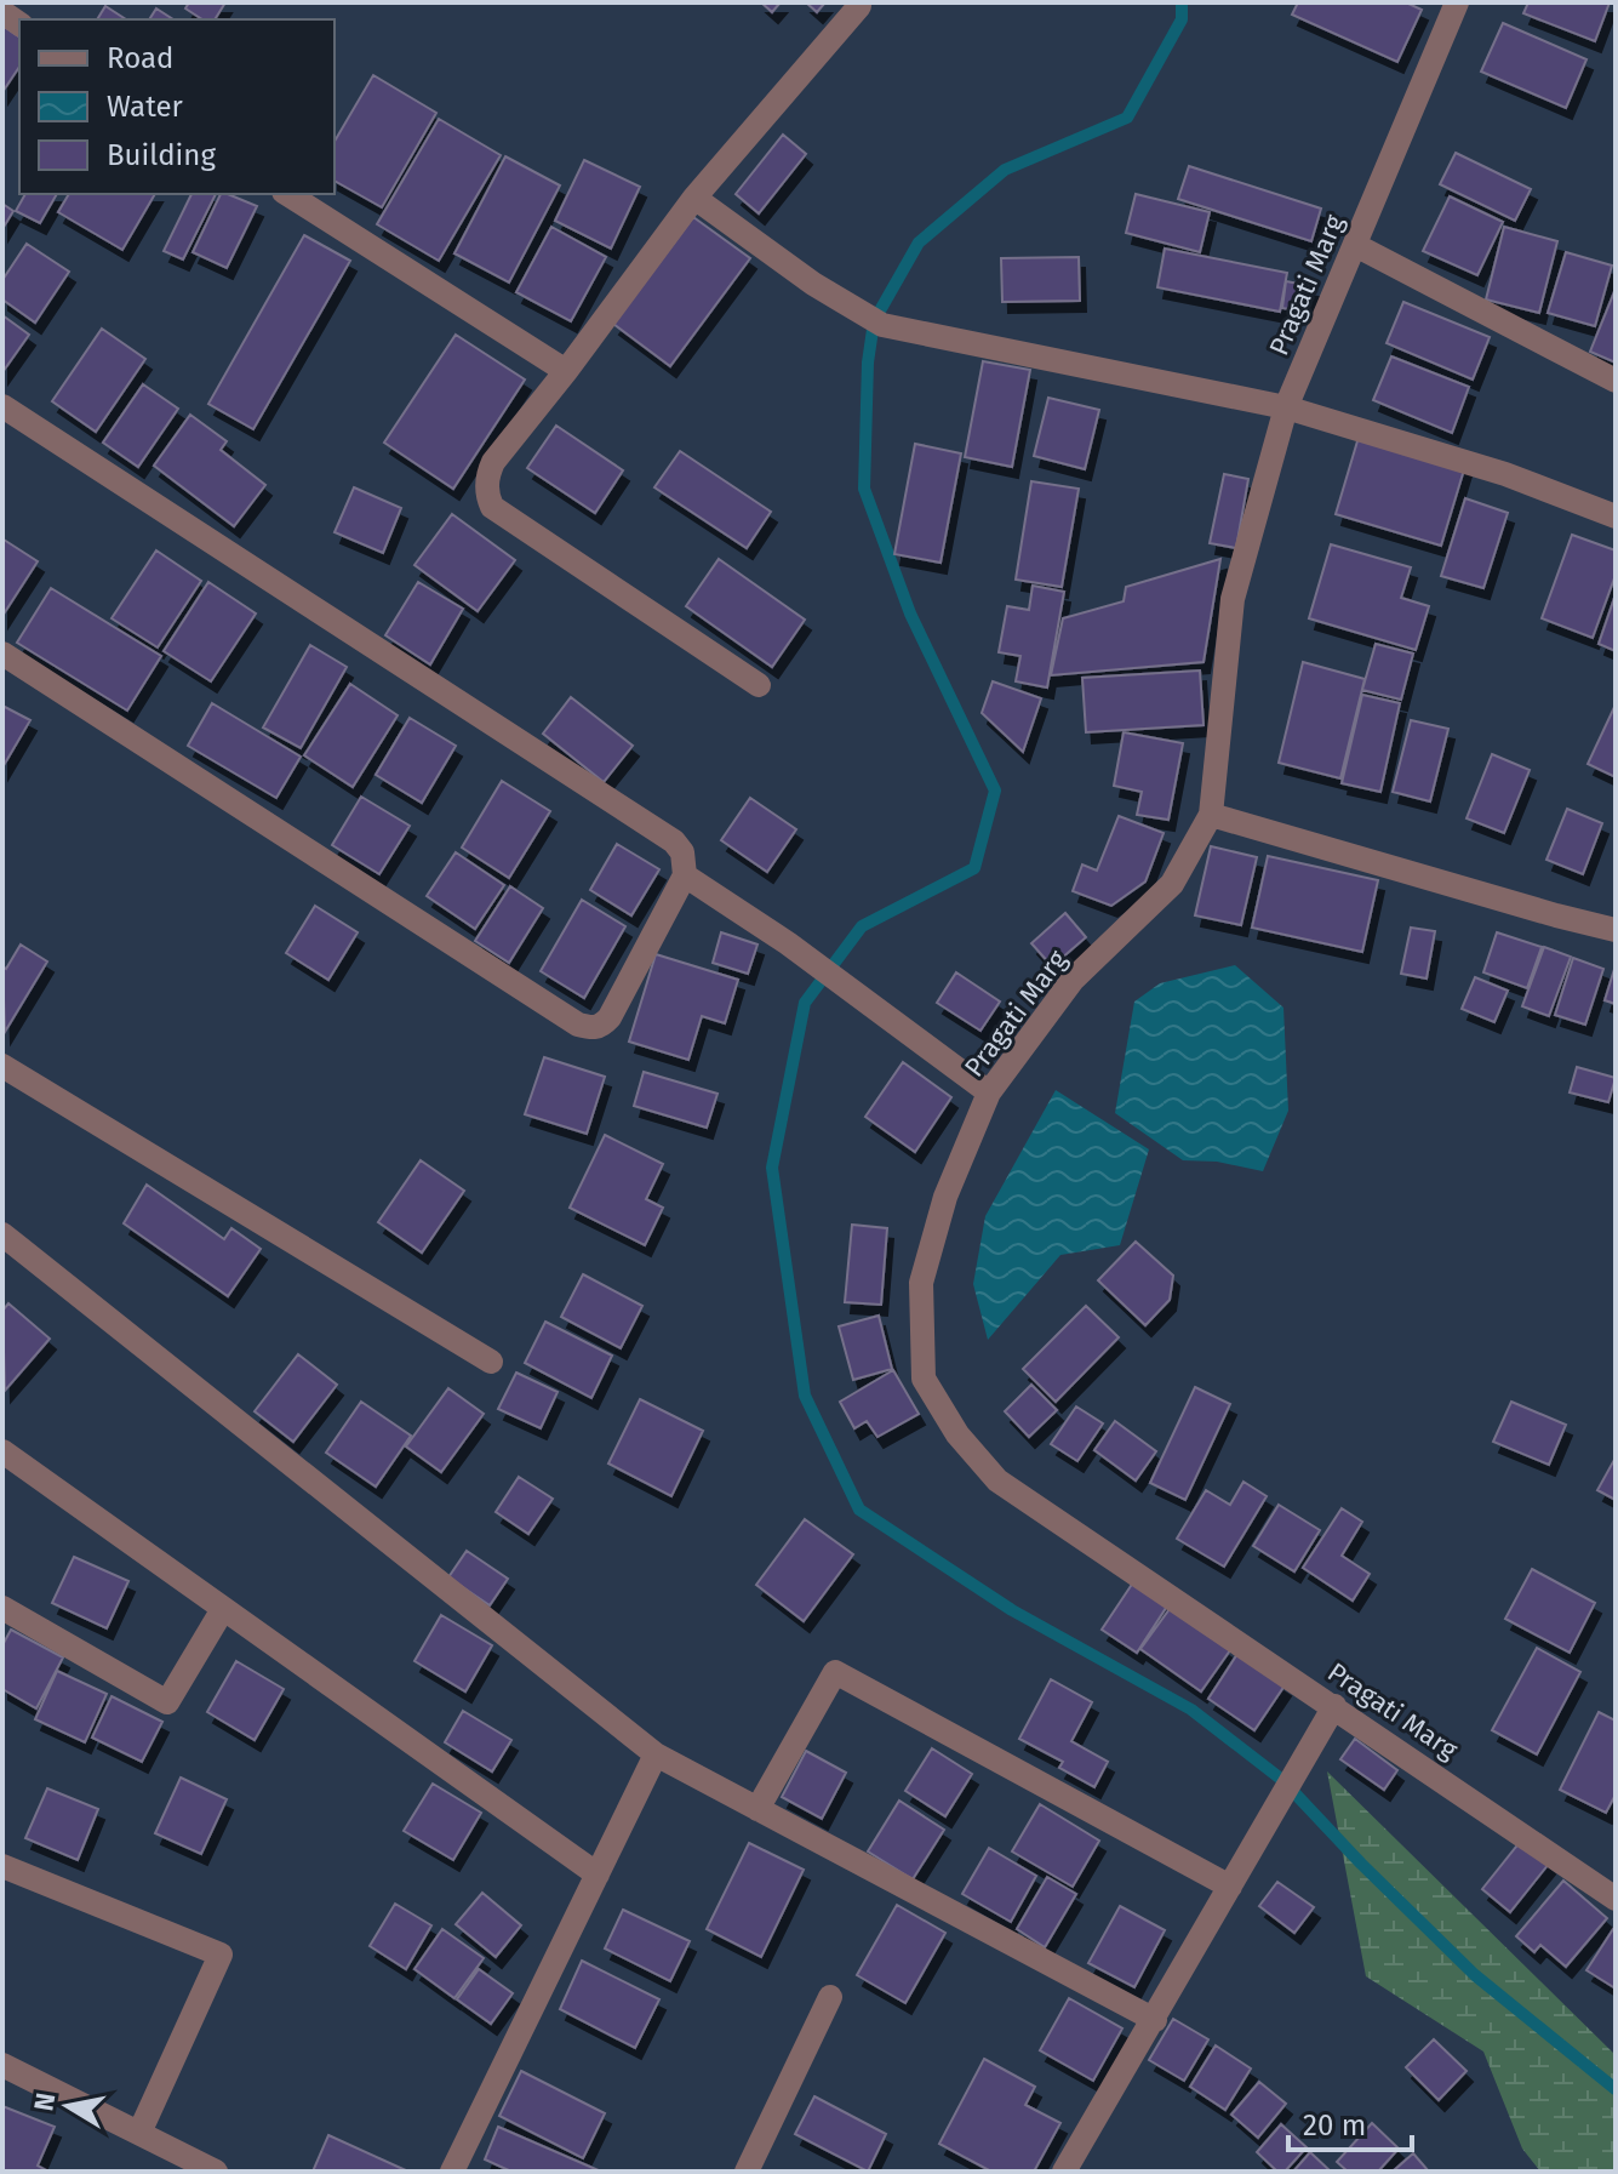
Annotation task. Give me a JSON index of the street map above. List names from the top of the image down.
{
  "streets": {
    "street": ["Pragati Marg"]
  },
  "legend": ["Road", "Water", "Building"],
  "scale_bar": "20 m",
  "north": "left"
}
